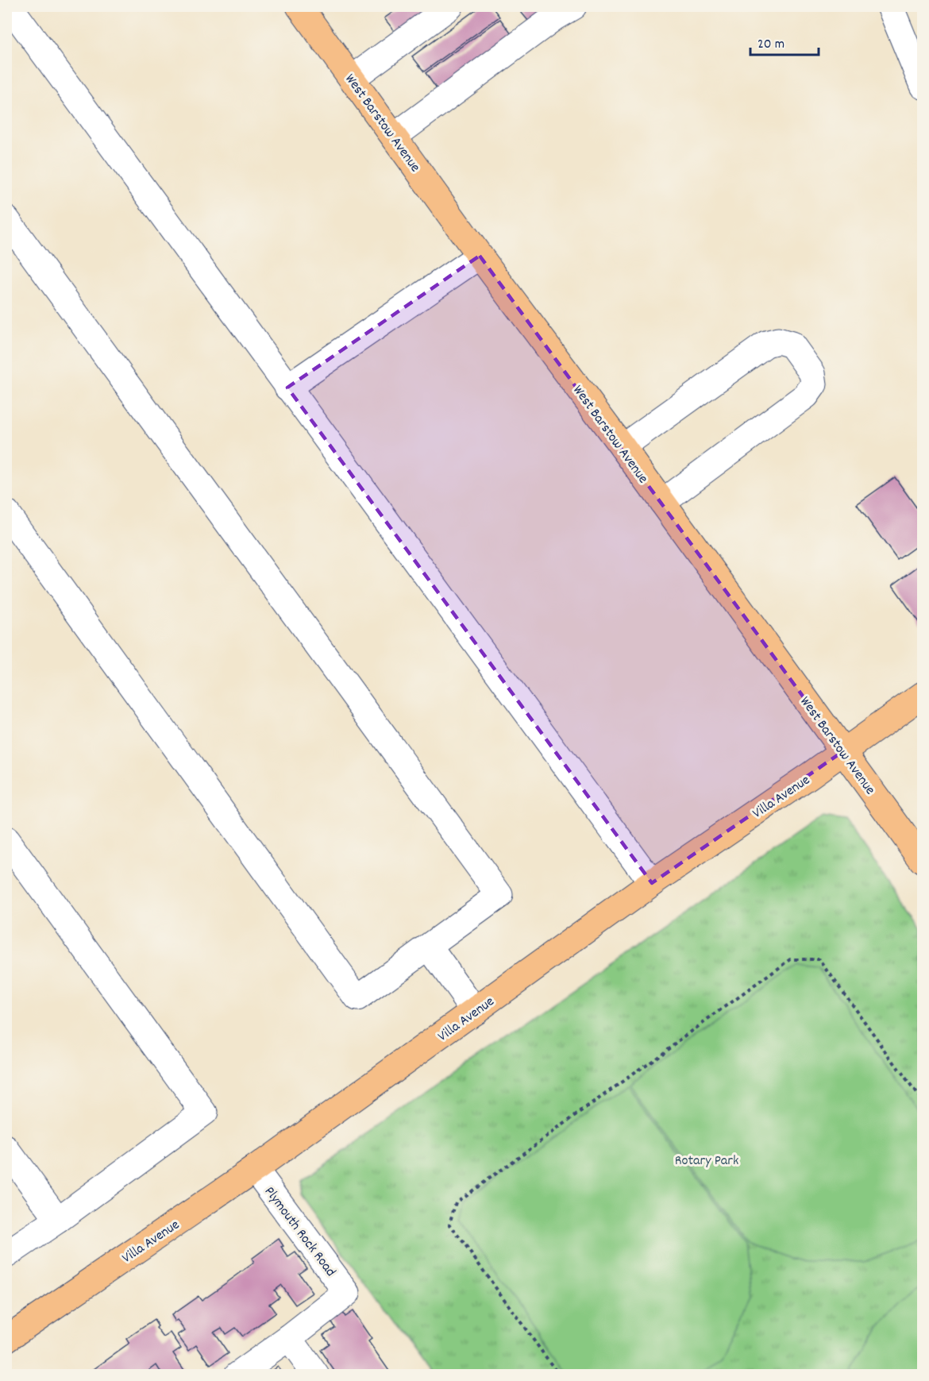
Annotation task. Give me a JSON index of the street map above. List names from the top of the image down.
{
  "streets": {
    "main road": ["West Barstow Avenue", "Villa Avenue"],
    "street": ["Plymouth Rock Road"]
  },
  "crossings": [
    ["West Barstow Avenue", "Villa Avenue"],
    ["Villa Avenue", "Plymouth Rock Road"]
  ],
  "parks": ["Rotary Park"],
  "scale_bar": "20 m"
}
